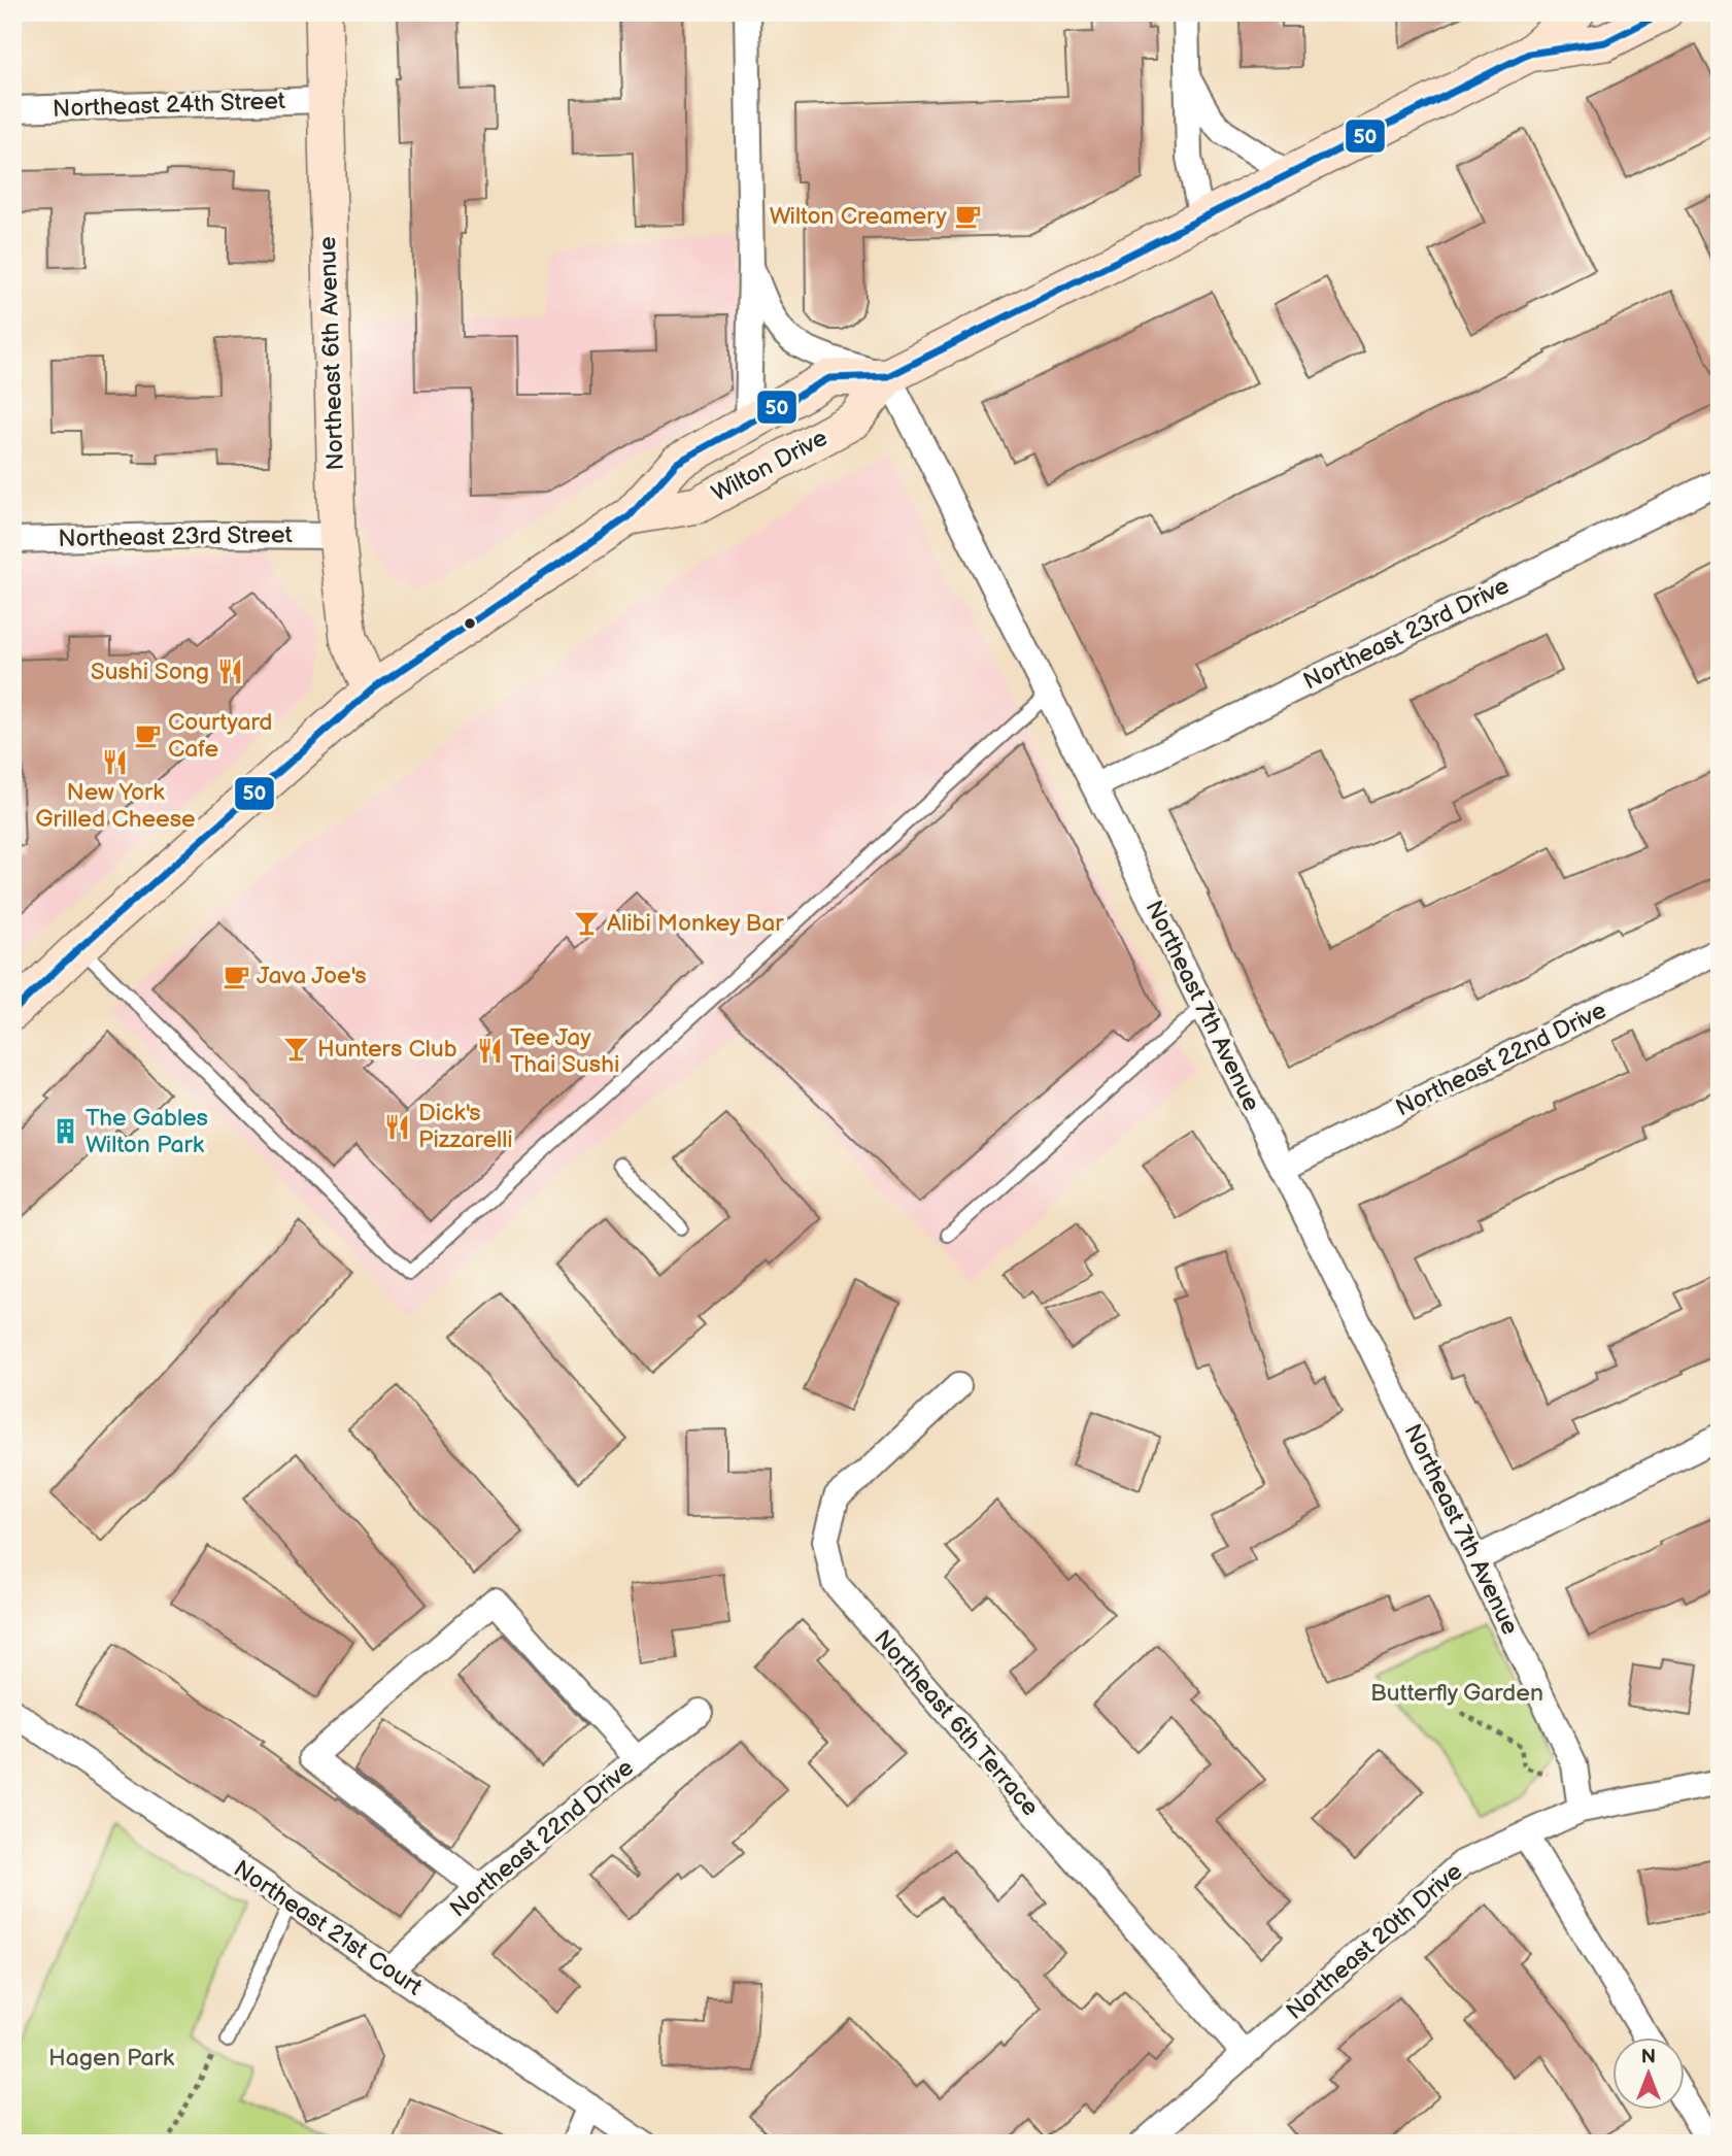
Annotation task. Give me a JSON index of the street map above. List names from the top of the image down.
{
  "streets": {
    "main road": ["Northeast 6th Avenue", "Wilton Drive"],
    "street": [
      "Northeast 24th Street",
      "Northeast 23rd Street",
      "Northeast 23rd Drive",
      "Northeast 7th Avenue",
      "Northeast 22nd Drive",
      "Northeast 6th Terrace",
      "Northeast 21st Court",
      "Northeast 20th Drive"
    ]
  },
  "crossings": [
    ["Northeast 24th Street", "Northeast 6th Avenue"],
    ["Northeast 6th Avenue", "Wilton Drive"],
    ["Northeast 6th Avenue", "Northeast 23rd Street"],
    ["Wilton Drive", "Northeast 7th Avenue"],
    ["Northeast 23rd Drive", "Northeast 7th Avenue"],
    ["Northeast 7th Avenue", "Northeast 22nd Drive"],
    ["Northeast 7th Avenue", "Northeast 20th Drive"],
    ["Northeast 22nd Drive", "Northeast 21st Court"],
    ["Northeast 6th Terrace", "Northeast 20th Drive"]
  ],
  "parks": ["Butterfly Garden", "Hagen Park"],
  "places": {
    "cafe": ["Wilton Creamery", "Courtyard Cafe", "Java Joe's"],
    "restaurant": [
      "Sushi Song",
      "New York Grilled Cheese",
      "Tee Jay Thai Sushi",
      "Dick's Pizzarelli"
    ],
    "bar": ["Alibi Monkey Bar", "Hunters Club"],
    "building": ["The Gables Wilton Park"]
  },
  "lines": ["transit line 50"],
  "north": "top"
}
